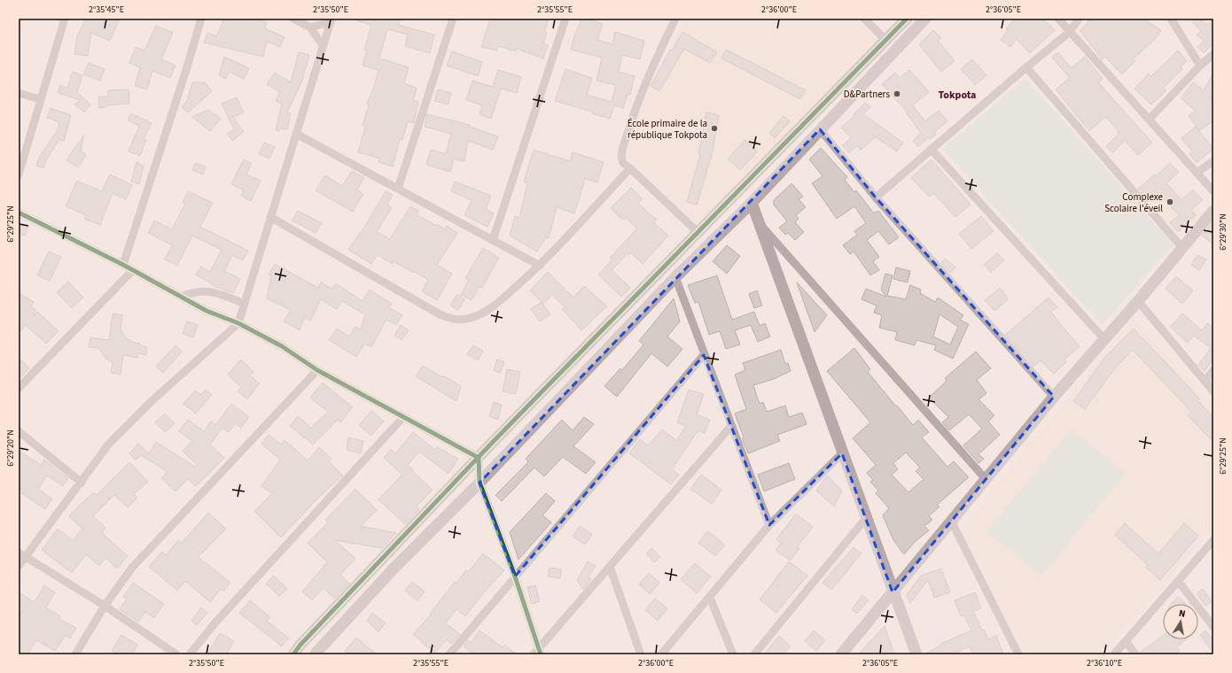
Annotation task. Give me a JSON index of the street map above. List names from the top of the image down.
{
  "districts": ["Tokpota"],
  "places": ["D&Partners", "École primaire de la république Tokpota", "Complexe Scolaire l'éveil"],
  "north": "top",
  "coordinates": [
    "2°35'45\"E",
    "2°35'50\"E",
    "2°35'55\"E",
    "2°36'00\"E",
    "2°36'05\"E",
    "6°29'25\"N",
    "6°29'30\"N",
    "6°29'20\"N",
    "2°36'10\"E"
  ]
}
